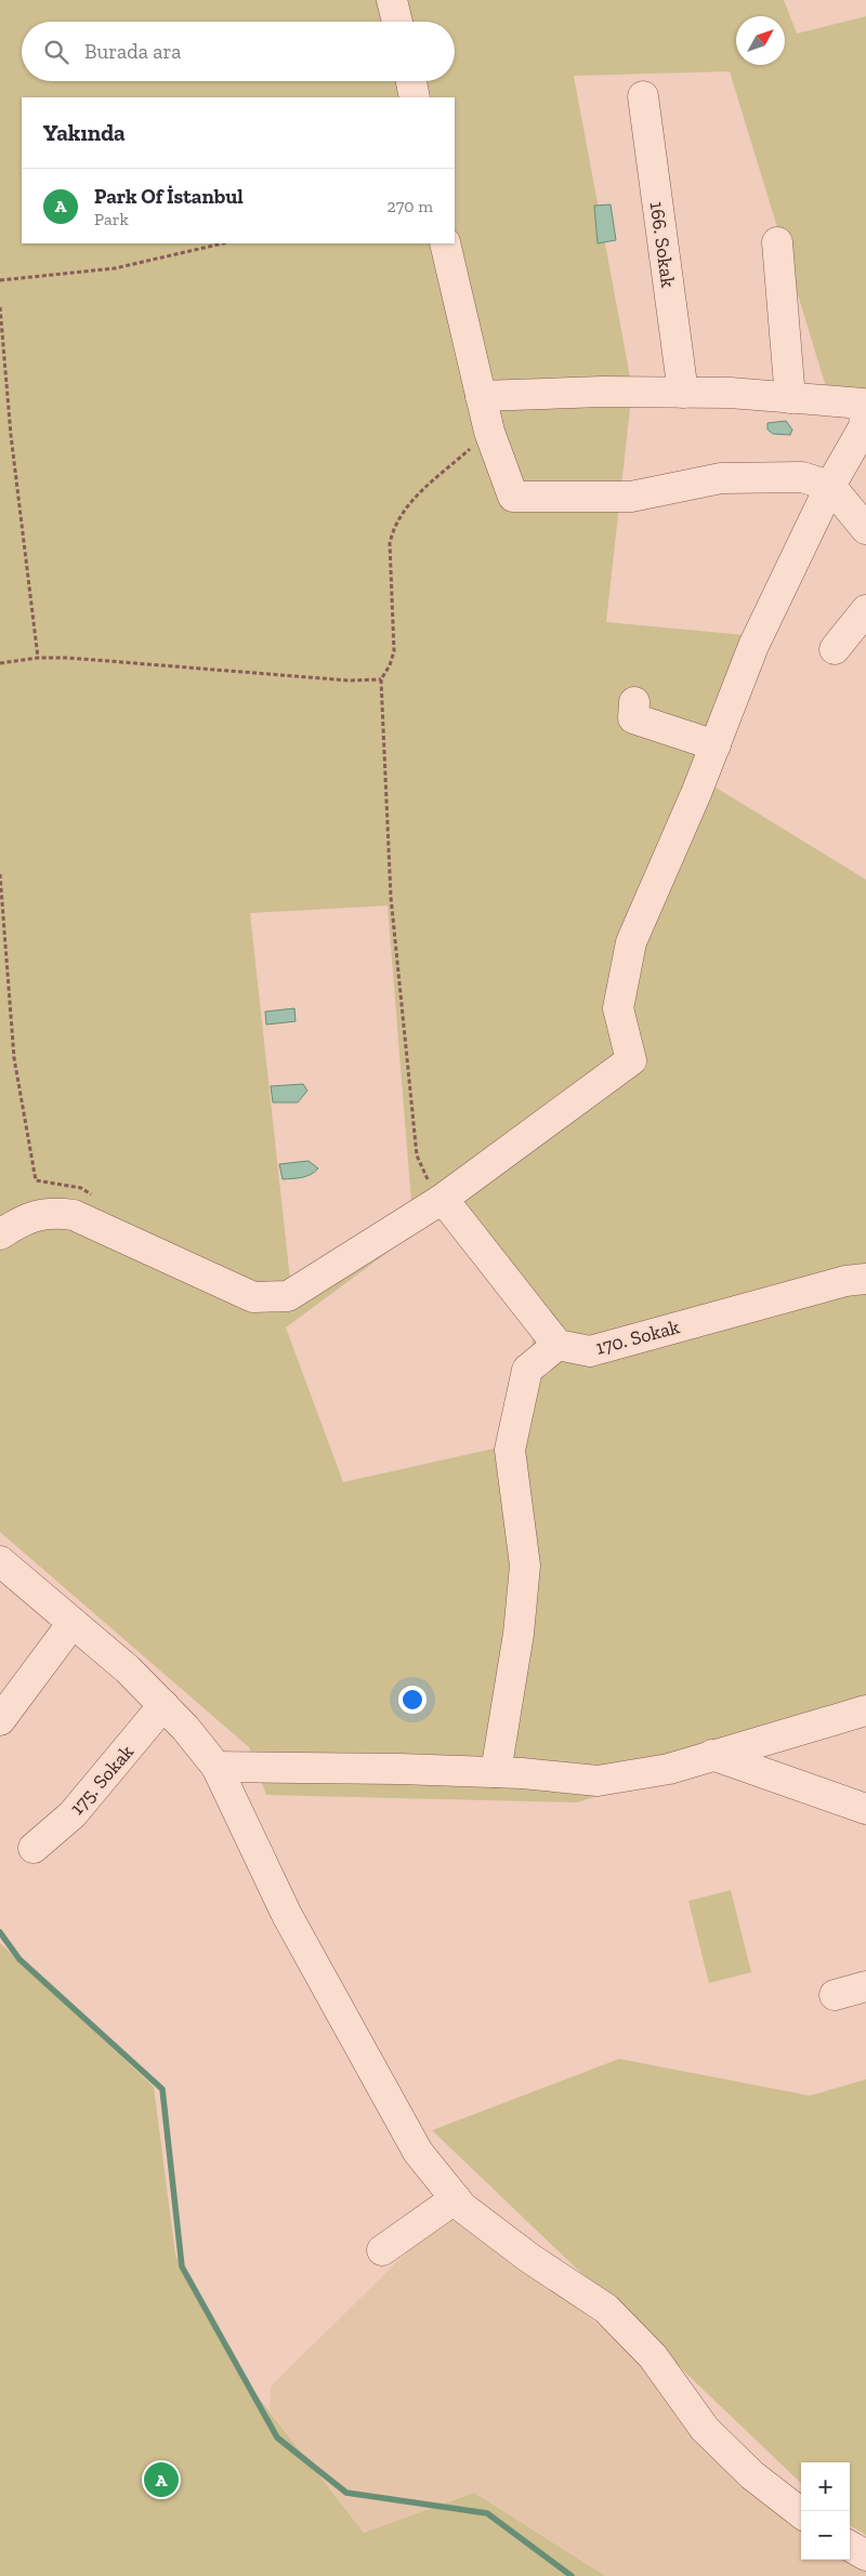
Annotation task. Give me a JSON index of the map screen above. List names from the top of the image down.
{
  "streets": {
    "street": ["166. Sokak", "170. Sokak", "175. Sokak"]
  },
  "north": "top right",
  "page": {
    "search": "Burada ara",
    "heading": "Yakında",
    "list": [
      {
        "mark": "A",
        "name": "Park Of İstanbul",
        "note": "Park",
        "value": "270 m"
      }
    ],
    "pins": "A",
    "map_buttons": ["+", "−"]
  }
}
